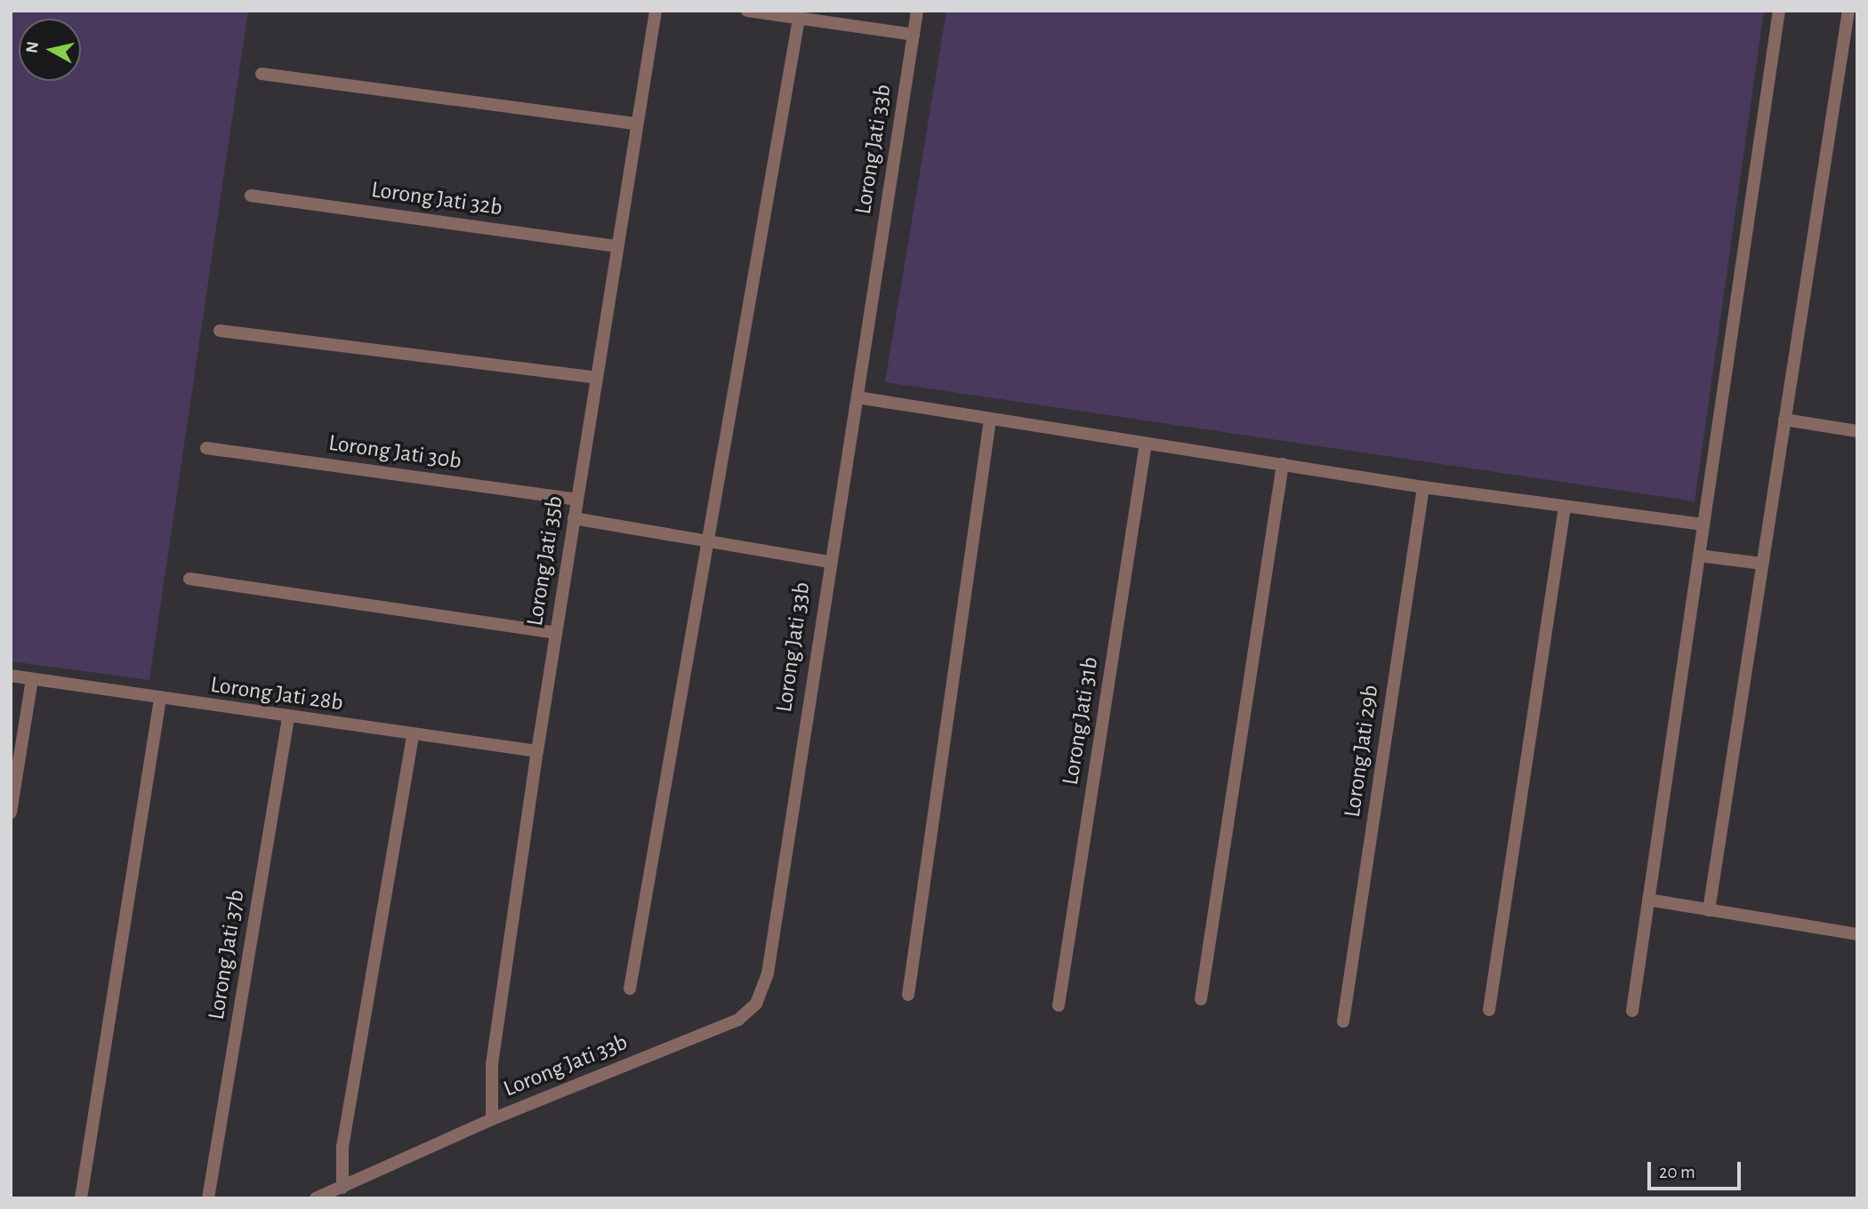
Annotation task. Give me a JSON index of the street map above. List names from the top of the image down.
{
  "streets": {
    "street": [
      "Lorong Jati 33b",
      "Lorong Jati 32b",
      "Lorong Jati 30b",
      "Lorong Jati 35b",
      "Lorong Jati 28b",
      "Lorong Jati 31b",
      "Lorong Jati 29b",
      "Lorong Jati 37b"
    ]
  },
  "crossings": [
    ["Lorong Jati 33b", "Lorong Jati 35b"],
    ["Lorong Jati 32b", "Lorong Jati 35b"],
    ["Lorong Jati 30b", "Lorong Jati 35b"],
    ["Lorong Jati 35b", "Lorong Jati 28b"],
    ["Lorong Jati 28b", "Lorong Jati 37b"]
  ],
  "scale_bar": "20 m",
  "north": "left"
}
